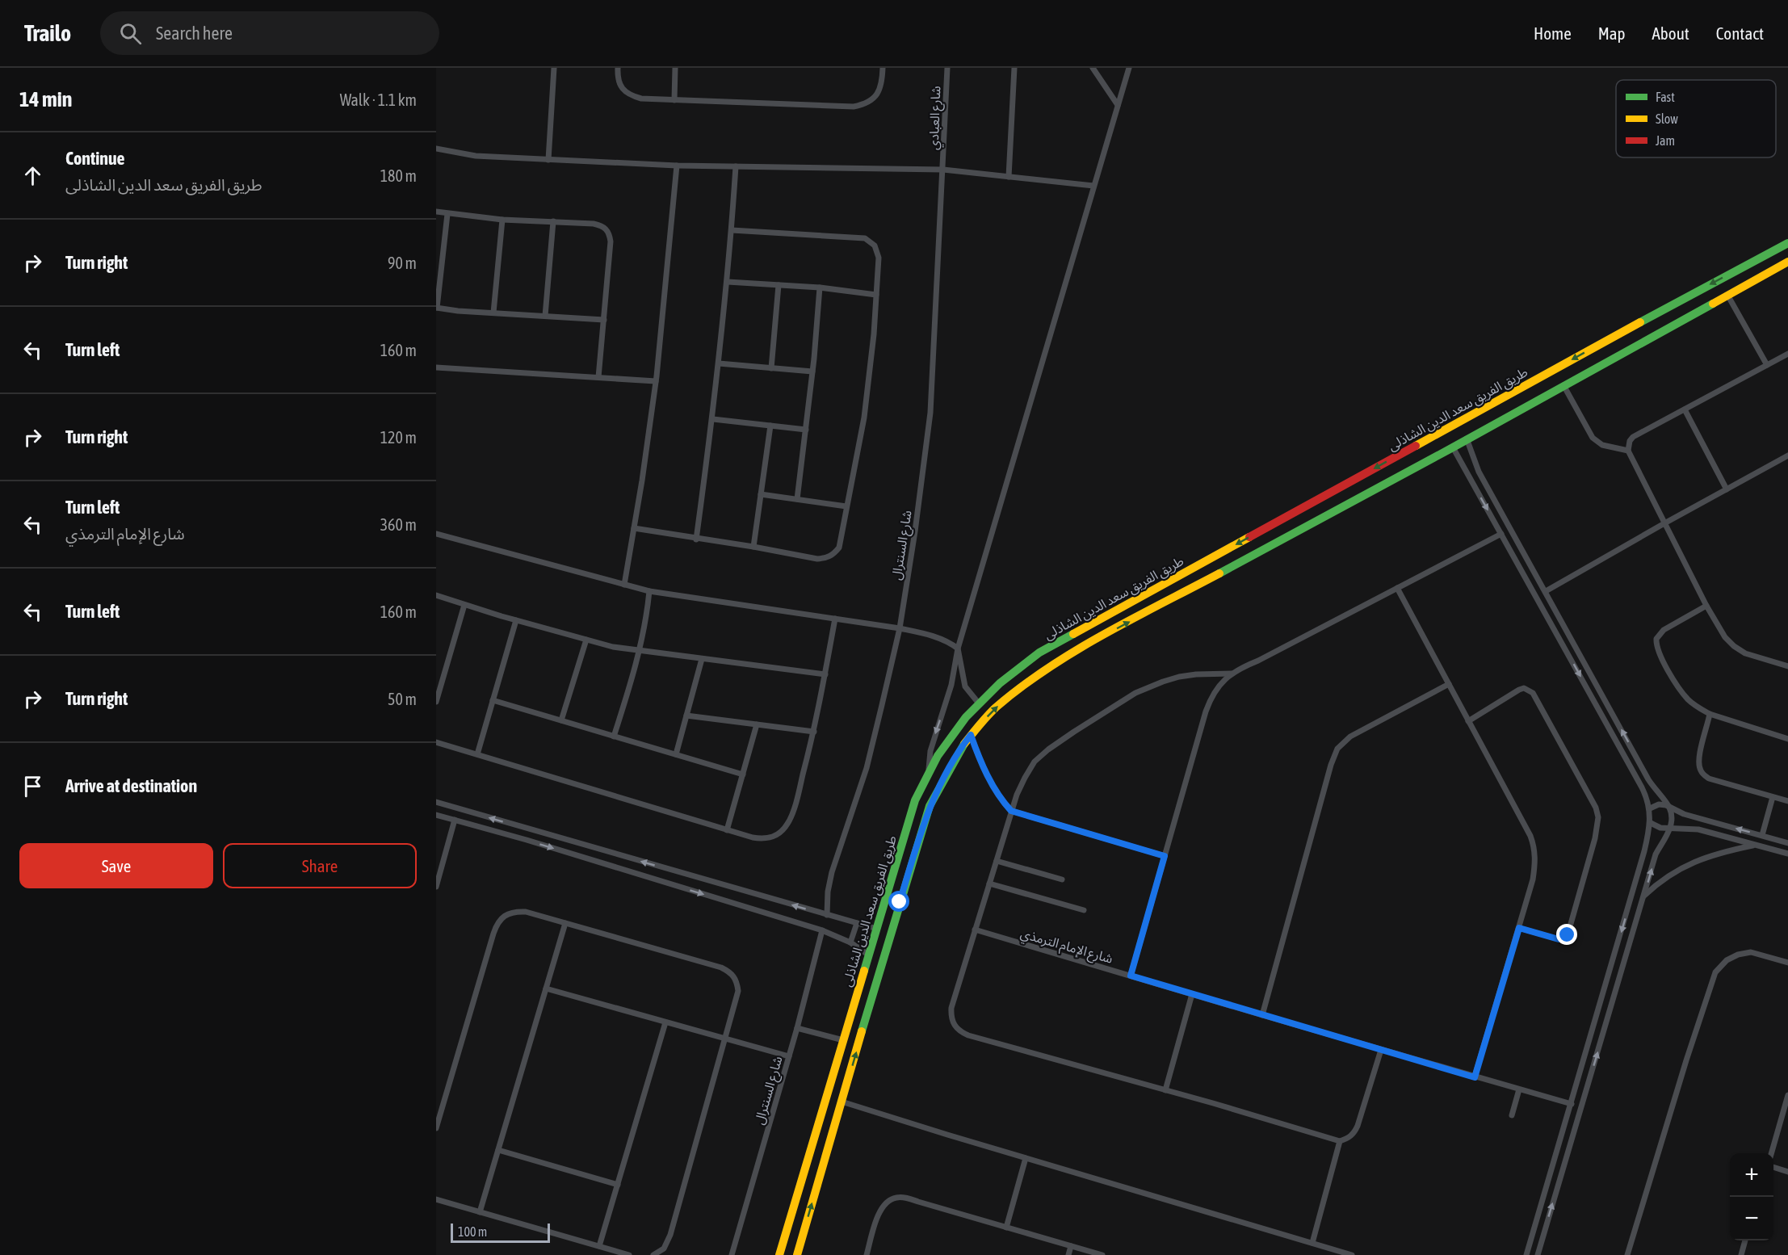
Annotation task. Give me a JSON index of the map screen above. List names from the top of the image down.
{
  "streets": {
    "street": [
      "شارع العبادي",
      "طريق الفريق سعد الدين الشاذلى",
      "شارع السنترال",
      "شارع الإمام الترمذي"
    ]
  },
  "crossings": [
    ["شارع العبادي", "شارع السنترال"]
  ],
  "legend": ["Fast", "Slow", "Jam"],
  "scale_bar": "100 m",
  "page": {
    "header": "Trailo",
    "search": "Search here",
    "nav": [
      "Home",
      "Map",
      "About",
      "Contact"
    ],
    "heading": ["14 min", "Walk · 1.1 km"],
    "list": [
      ["Continue", "طريق الفريق سعد الدين الشاذلى", "180 m"],
      ["Turn right", "90 m"],
      ["Turn left", "160 m"],
      ["Turn right", "120 m"],
      ["Turn left", "شارع الإمام الترمذي", "360 m"],
      ["Turn left", "160 m"],
      ["Turn right", "50 m"],
      "Arrive at destination"
    ],
    "buttons": ["Save", "Share"],
    "map_buttons": ["+", "−"],
    "scale": "100 m"
  }
}
